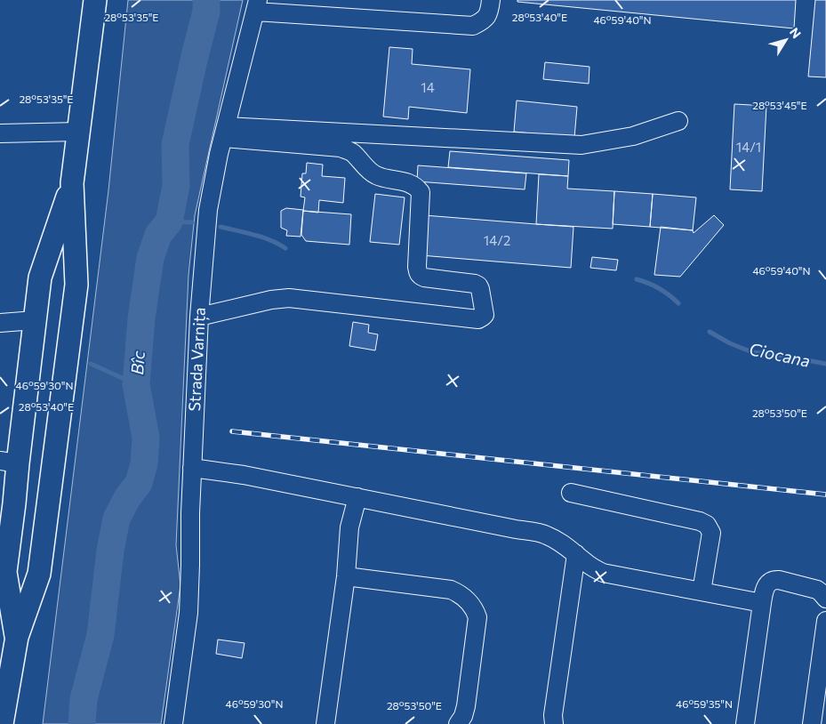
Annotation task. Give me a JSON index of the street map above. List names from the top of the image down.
{
  "streets": {
    "street": ["Strada Varnița"]
  },
  "water": ["Ciocana", "Bîc"],
  "house_numbers": ["14", "14/1", "14/2"],
  "north": "top right",
  "coordinates": [
    "28°53'35\"E",
    "28°53'40\"E",
    "46°59'40\"N",
    "28°53'45\"E",
    "46°59'30\"N",
    "28°53'50\"E",
    "46°59'35\"N"
  ]
}
